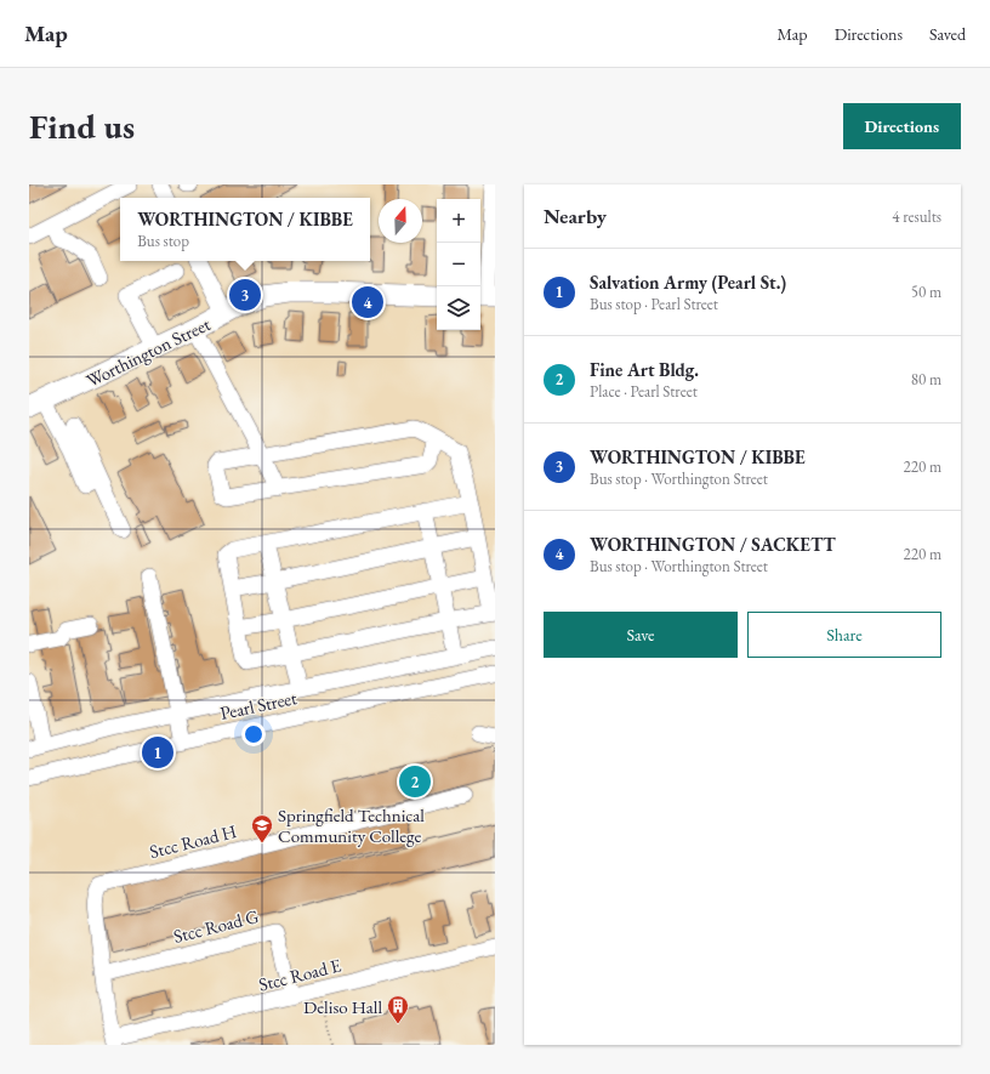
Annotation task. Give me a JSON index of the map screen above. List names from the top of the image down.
{
  "streets": {
    "main road": ["Worthington Street"],
    "street": [
      "Pearl Street",
      "Stcc Road H",
      "Stcc Road G",
      "Stcc Road E"
    ]
  },
  "crossings": [
    ["Stcc Road H", "Stcc Road G"],
    ["Stcc Road G", "Stcc Road E"]
  ],
  "places": {
    "school or university": ["Springfield Technical Community College"],
    "building": ["Deliso Hall"]
  },
  "north": "top",
  "page": {
    "header": "Map",
    "nav": ["Map", "Directions", "Saved"],
    "buttons": [
      "Directions",
      ["Save", "Share"]
    ],
    "title": "Find us",
    "heading": ["Nearby", "4 results"],
    "popup": ["WORTHINGTON / KIBBE", "Bus stop"],
    "map_buttons": ["+", "−"],
    "list": [
      {
        "mark": "1",
        "name": "Salvation Army (Pearl St.)",
        "note": "Bus stop · Pearl Street",
        "value": "50 m"
      },
      {
        "mark": "2",
        "name": "Fine Art Bldg.",
        "note": "Place · Pearl Street",
        "value": "80 m"
      },
      {
        "mark": "3",
        "name": "WORTHINGTON / KIBBE",
        "note": "Bus stop · Worthington Street",
        "value": "220 m"
      },
      {
        "mark": "4",
        "name": "WORTHINGTON / SACKETT",
        "note": "Bus stop · Worthington Street",
        "value": "220 m"
      }
    ],
    "pins": [
      "3",
      "4",
      "1",
      "2"
    ]
  }
}
